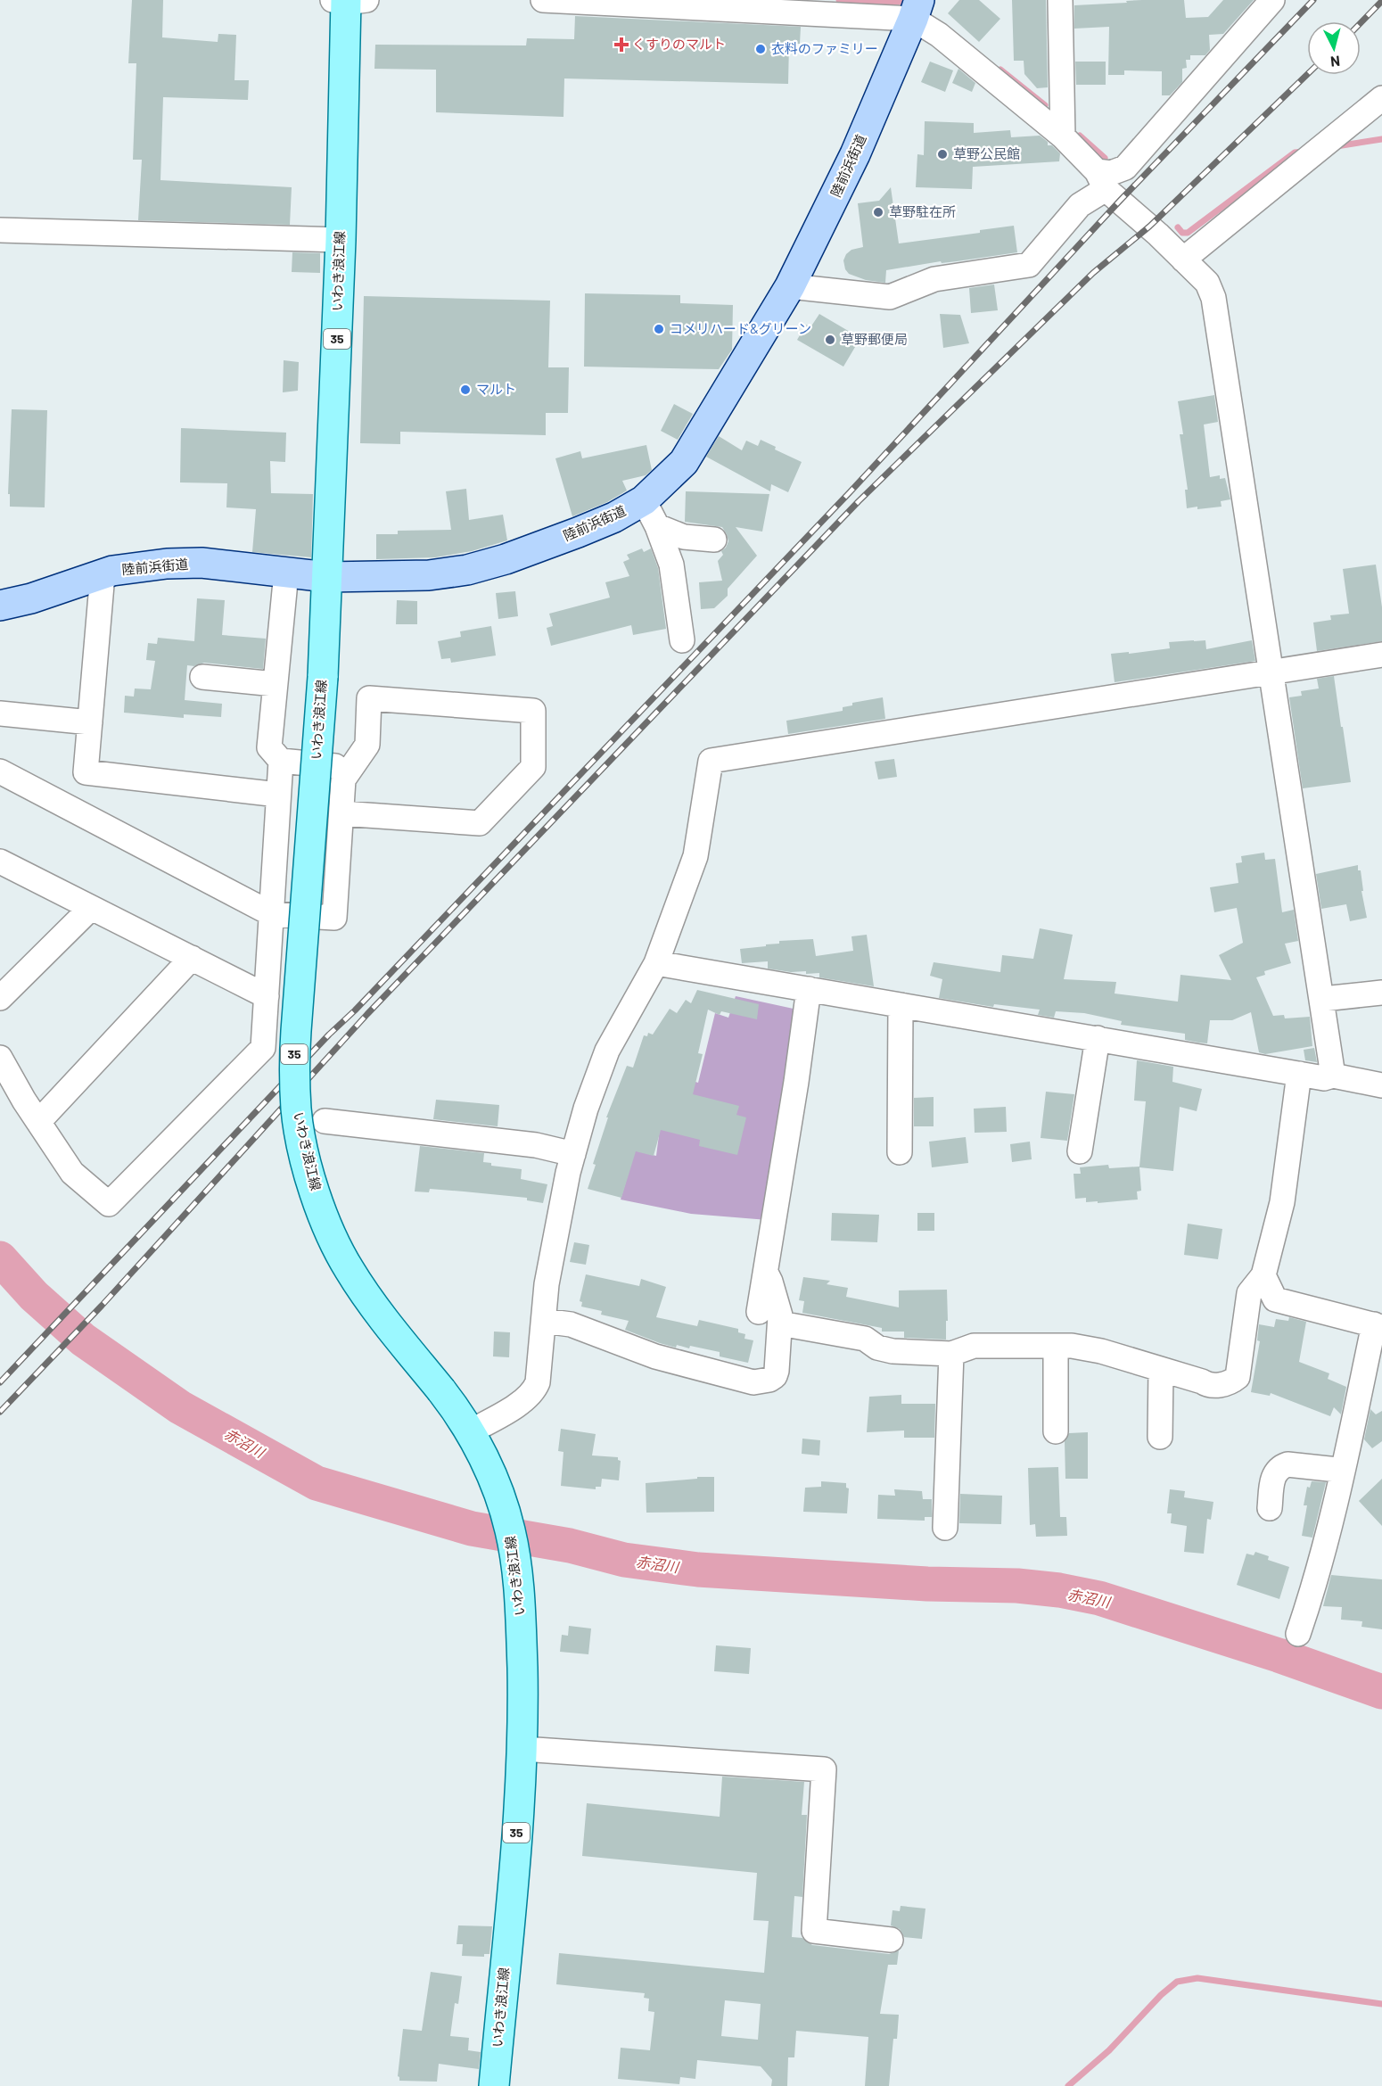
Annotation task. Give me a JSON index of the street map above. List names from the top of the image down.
{
  "streets": {
    "main road": ["いわき浪江線", "35"],
    "street": ["陸前浜街道"]
  },
  "crossings": [
    ["陸前浜街道", "いわき浪江線"]
  ],
  "water": ["赤沼川"],
  "places": {
    "health": ["くすりのマルト"],
    "other": [
      "衣料のファミリー",
      "草野公民館",
      "草野駐在所",
      "コメリハード&グリーン",
      "草野郵便局",
      "マルト"
    ]
  },
  "north": "bottom"
}
